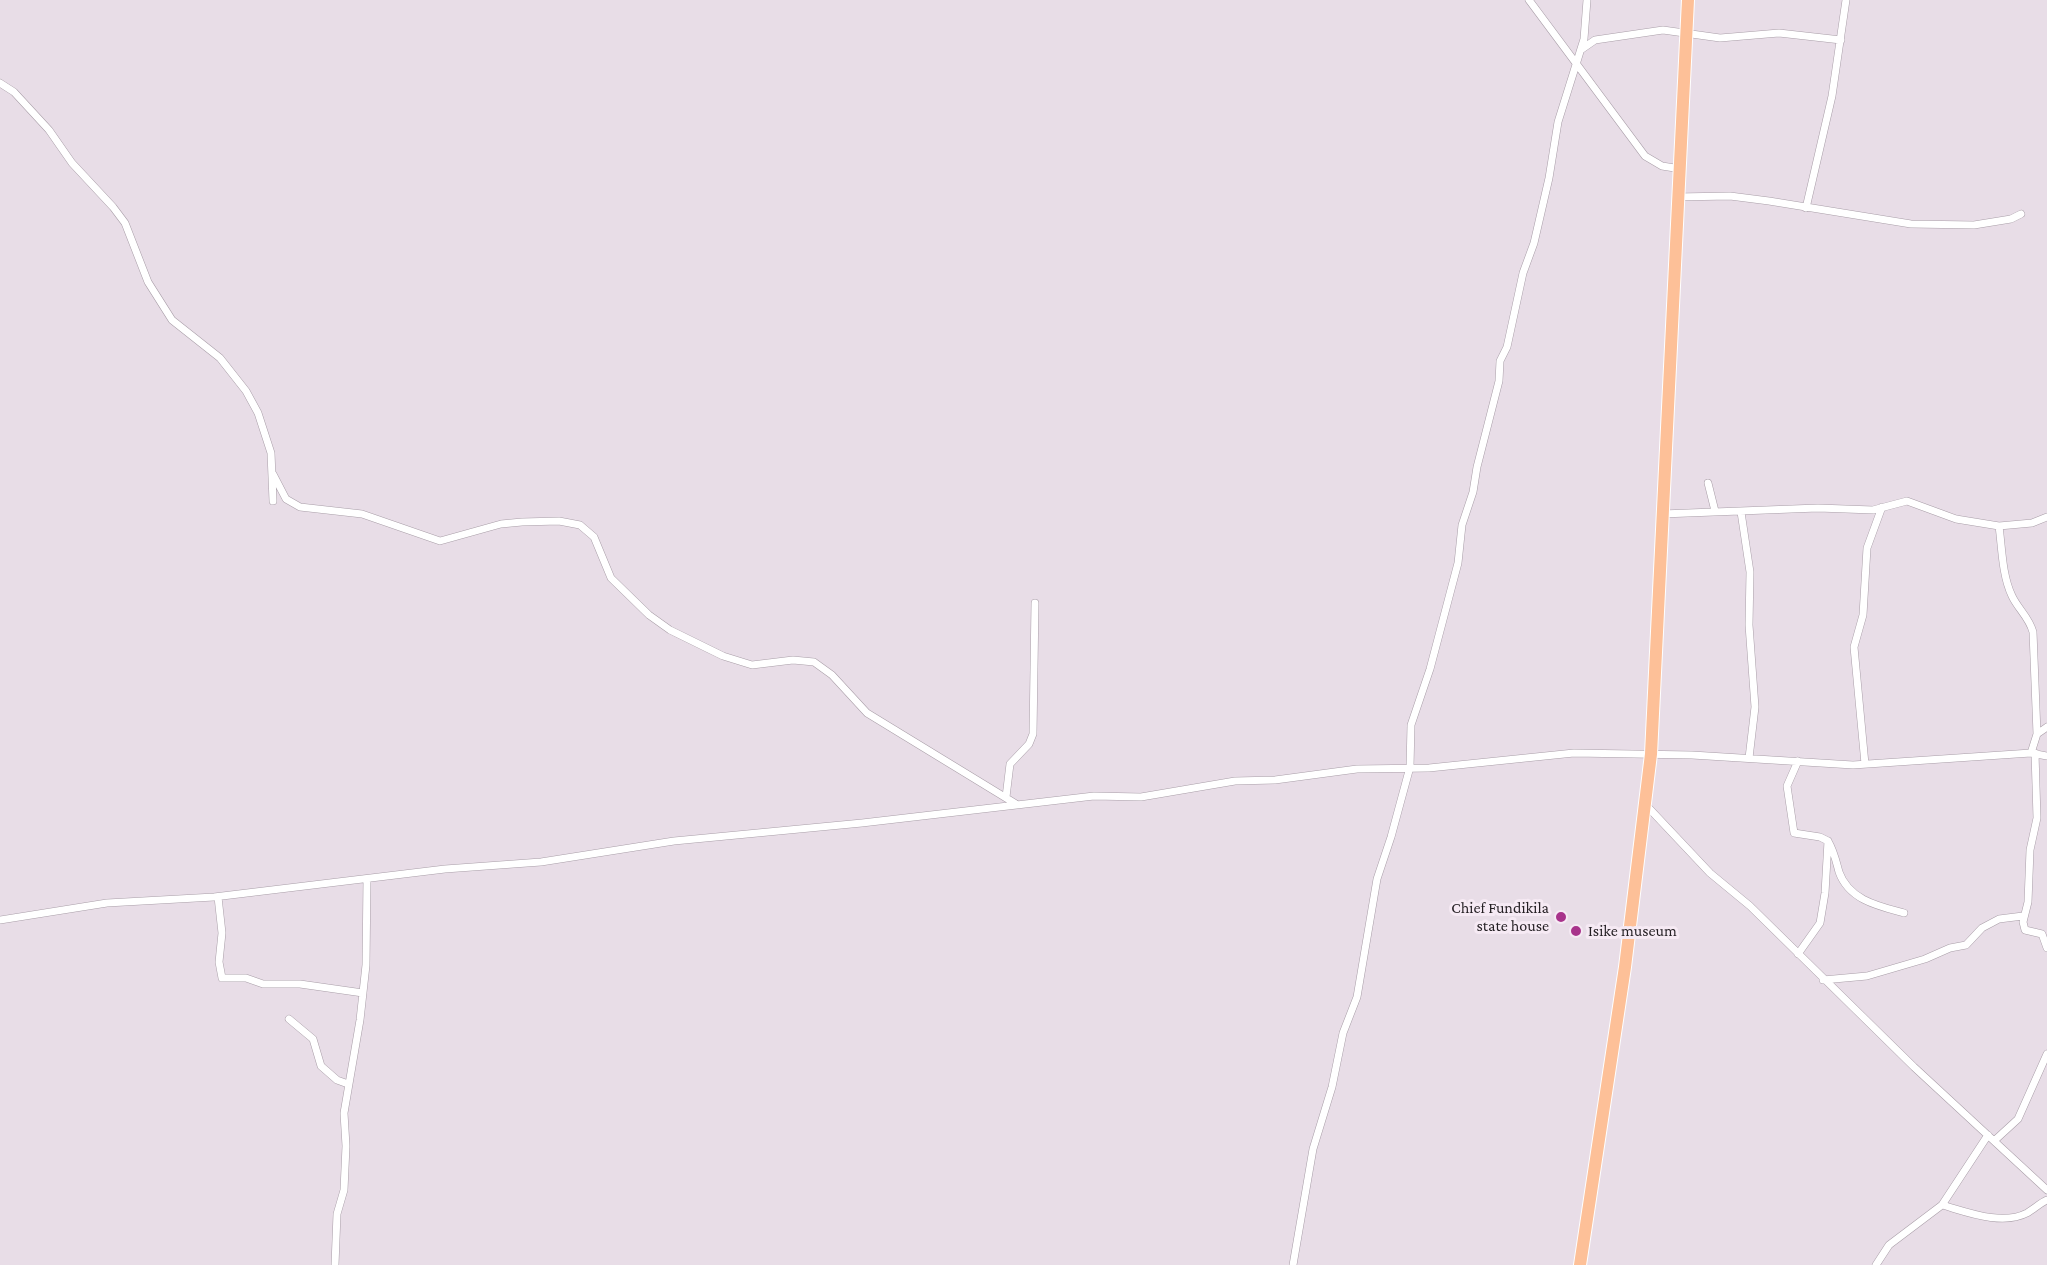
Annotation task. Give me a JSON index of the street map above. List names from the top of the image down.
{
  "places": ["Chief Fundikila state house", "Isike museum"]
}
